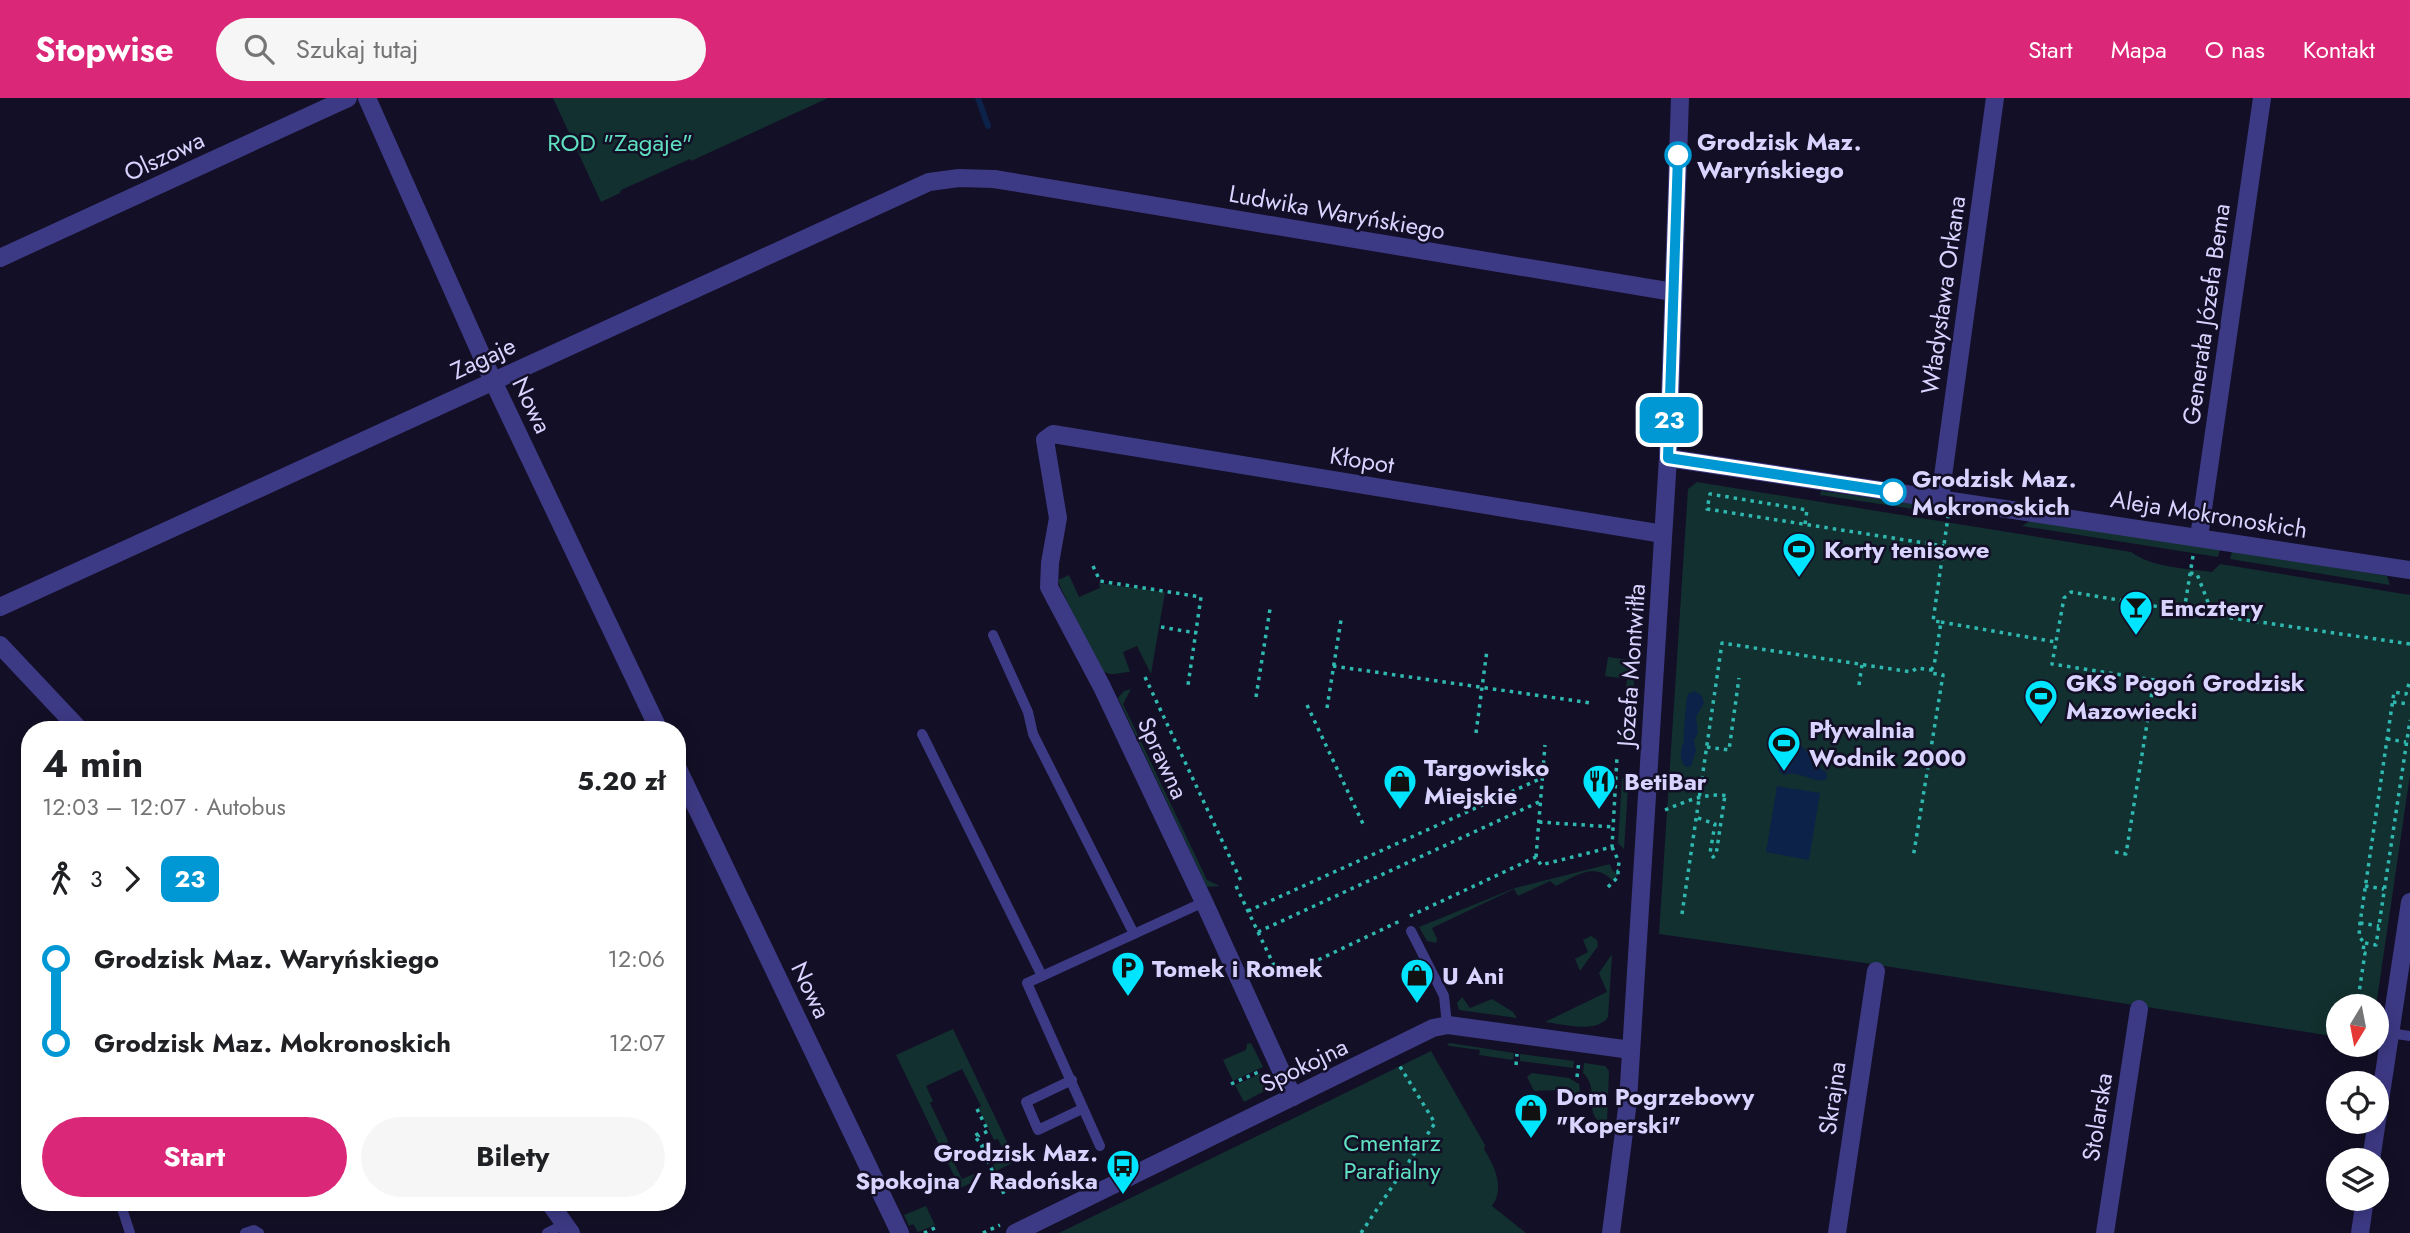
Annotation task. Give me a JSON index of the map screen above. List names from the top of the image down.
{
  "streets": {
    "street": [
      "Olszowa",
      "Ludwika Waryńskiego",
      "Władysława Orkana",
      "Generała Józefa Bema",
      "Zagaje",
      "Nowa",
      "Kłopot",
      "Aleja Mokronoskich",
      "Józefa Montwiłła",
      "Sprawna",
      "Spokojna",
      "Skrajna",
      "Stolarska"
    ]
  },
  "crossings": [
    ["Ludwika Waryńskiego", "Zagaje"],
    ["Ludwika Waryńskiego", "Józefa Montwiłła"],
    ["Władysława Orkana", "Aleja Mokronoskich"],
    ["Generała Józefa Bema", "Aleja Mokronoskich"],
    ["Zagaje", "Nowa"],
    ["Kłopot", "Józefa Montwiłła"],
    ["Kłopot", "Sprawna"],
    ["Aleja Mokronoskich", "Józefa Montwiłła"],
    ["Józefa Montwiłła", "Spokojna"],
    ["Sprawna", "Spokojna"]
  ],
  "parks": ["ROD \"Zagaje\"", "Cmentarz Parafialny"],
  "places": {
    "other": ["Grodzisk Maz. Waryńskiego", "Grodzisk Maz. Mokronoskich"],
    "sports": ["Korty tenisowe", "GKS Pogoń Grodzisk Mazowiecki", "Pływalnia Wodnik 2000"],
    "bar": ["Emcztery"],
    "shop": ["Targowisko Miejskie", "U Ani", "Dom Pogrzebowy \"Koperski\""],
    "restaurant": ["BetiBar"],
    "parking": ["Tomek i Romek"],
    "bus stop": ["Grodzisk Maz. Spokojna / Radońska"]
  },
  "lines": ["bus line 23"],
  "north": "bottom",
  "page": {
    "header": "Stopwise",
    "search": "Szukaj tutaj",
    "nav": [
      "Start",
      "Mapa",
      "O nas",
      "Kontakt"
    ],
    "on_map": "23",
    "heading": ["4 min", "12:03 – 12:07 · Autobus", "5.20 zł"],
    "legs": ["3", "23"],
    "list": [
      {
        "name": "Grodzisk Maz. Waryńskiego",
        "value": "12:06"
      },
      {
        "name": "Grodzisk Maz. Mokronoskich",
        "value": "12:07"
      }
    ],
    "buttons": ["Start", "Bilety"]
  }
}
